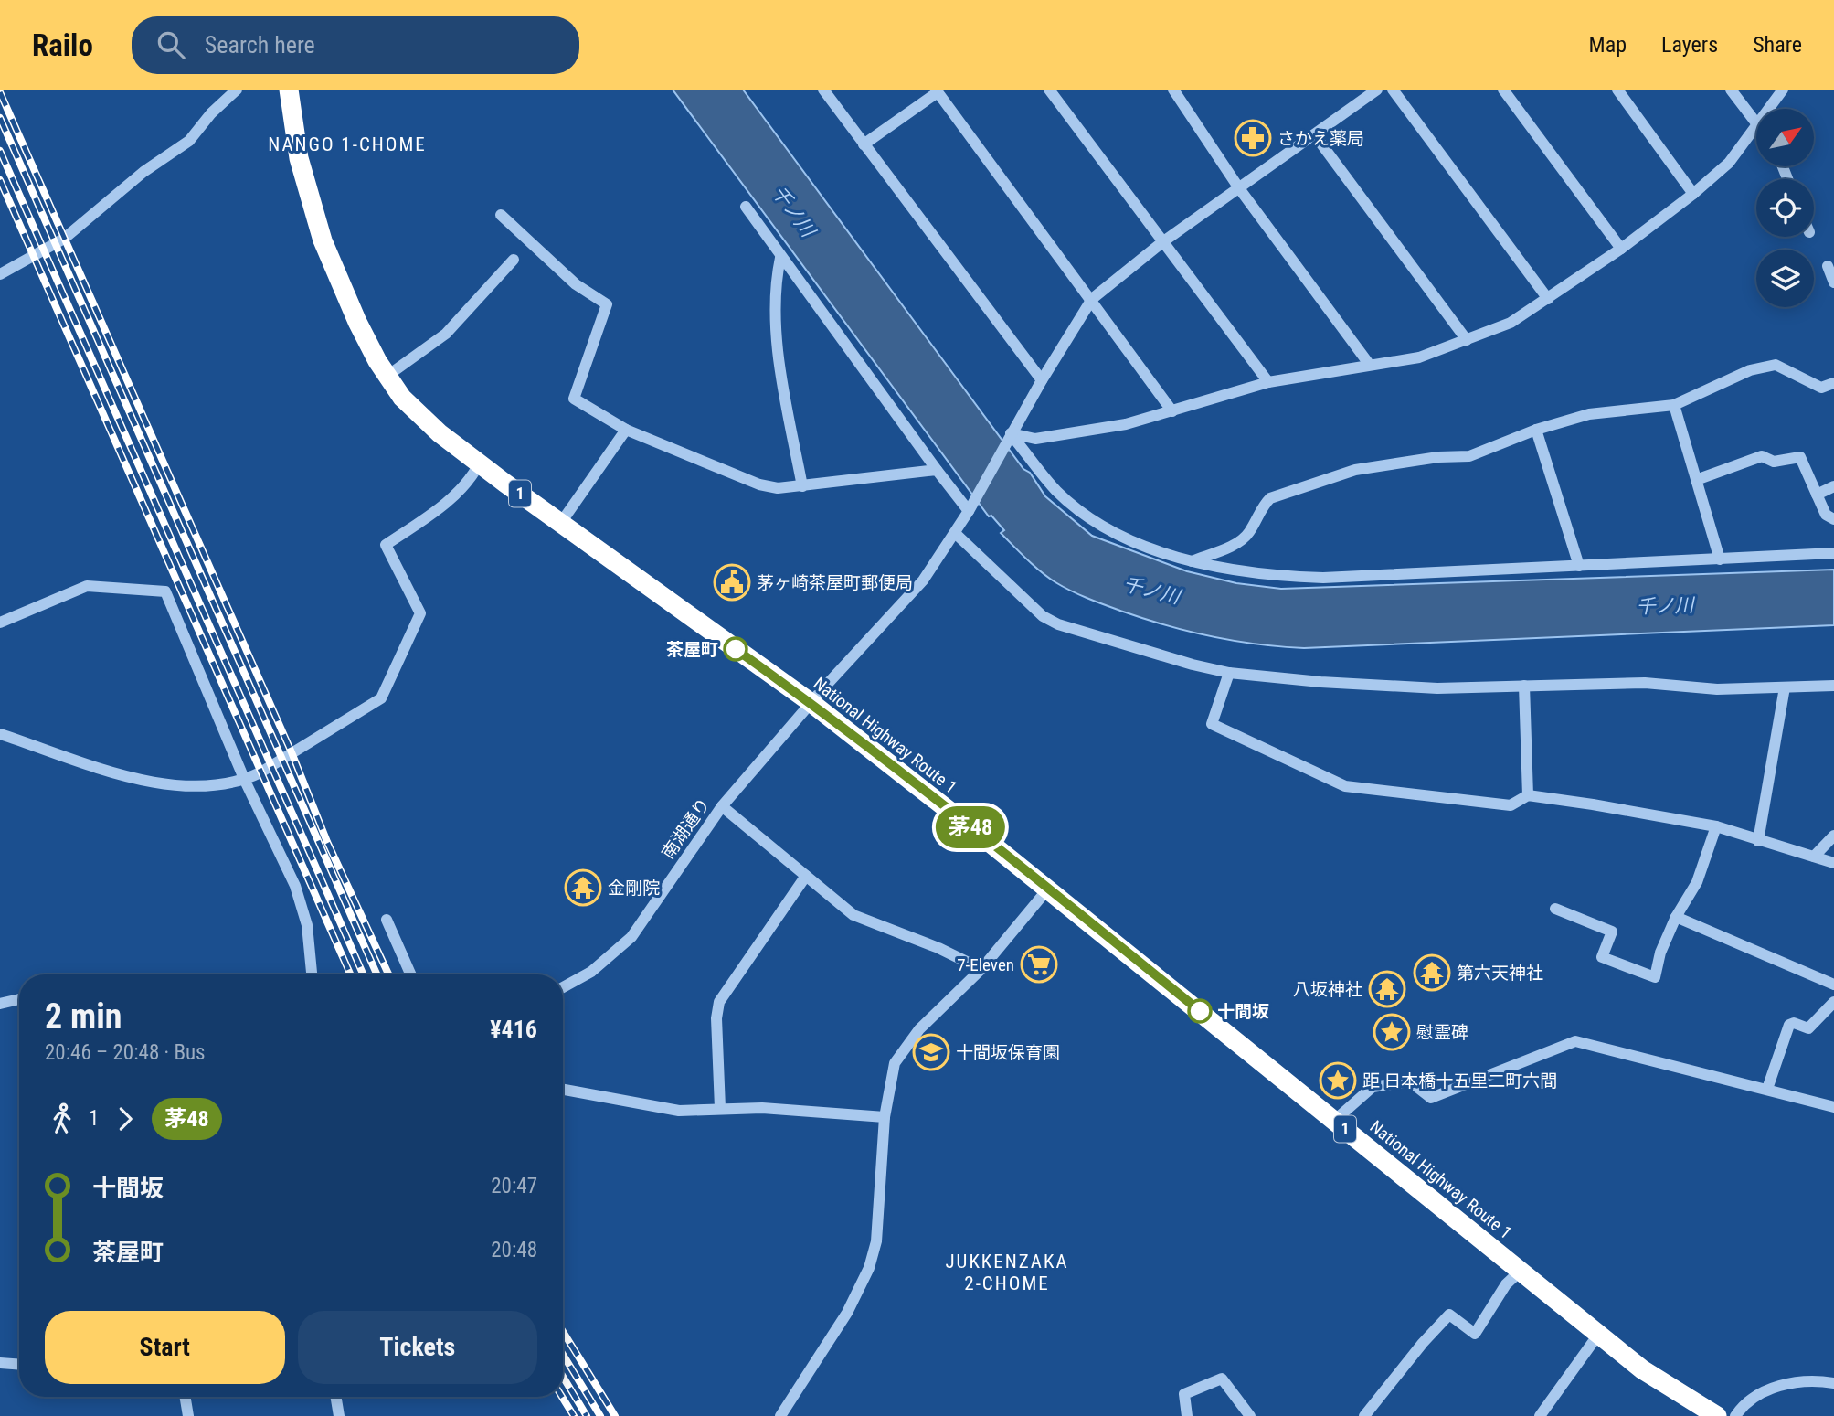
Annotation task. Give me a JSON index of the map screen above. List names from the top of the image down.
{
  "streets": {
    "highway": ["1", "National Highway Route 1"],
    "street": ["南湖通り"]
  },
  "crossings": [
    ["National Highway Route 1", "南湖通り"]
  ],
  "districts": ["NANGO 1-CHOME", "JUKKENZAKA 2-CHOME"],
  "water": ["千ノ川"],
  "places": {
    "pharmacy": ["さかえ薬局"],
    "public building": ["茅ヶ崎茶屋町郵便局"],
    "other": ["茶屋町", "十間坂"],
    "temple": ["金剛院", "第六天神社", "八坂神社"],
    "supermarket": ["7-Eleven"],
    "place": ["慰霊碑", "距 日本橋十五里二町六間"],
    "school or university": ["十間坂保育園"]
  },
  "lines": ["bus line 茅48"],
  "north": "top right",
  "page": {
    "header": "Railo",
    "search": "Search here",
    "nav": ["Map", "Layers", "Share"],
    "on_map": "茅48",
    "heading": ["2 min", "20:46 – 20:48 · Bus", "¥416"],
    "legs": ["1", "茅48"],
    "list": [
      {
        "name": "十間坂",
        "value": "20:47"
      },
      {
        "name": "茶屋町",
        "value": "20:48"
      }
    ],
    "buttons": ["Start", "Tickets"]
  }
}
